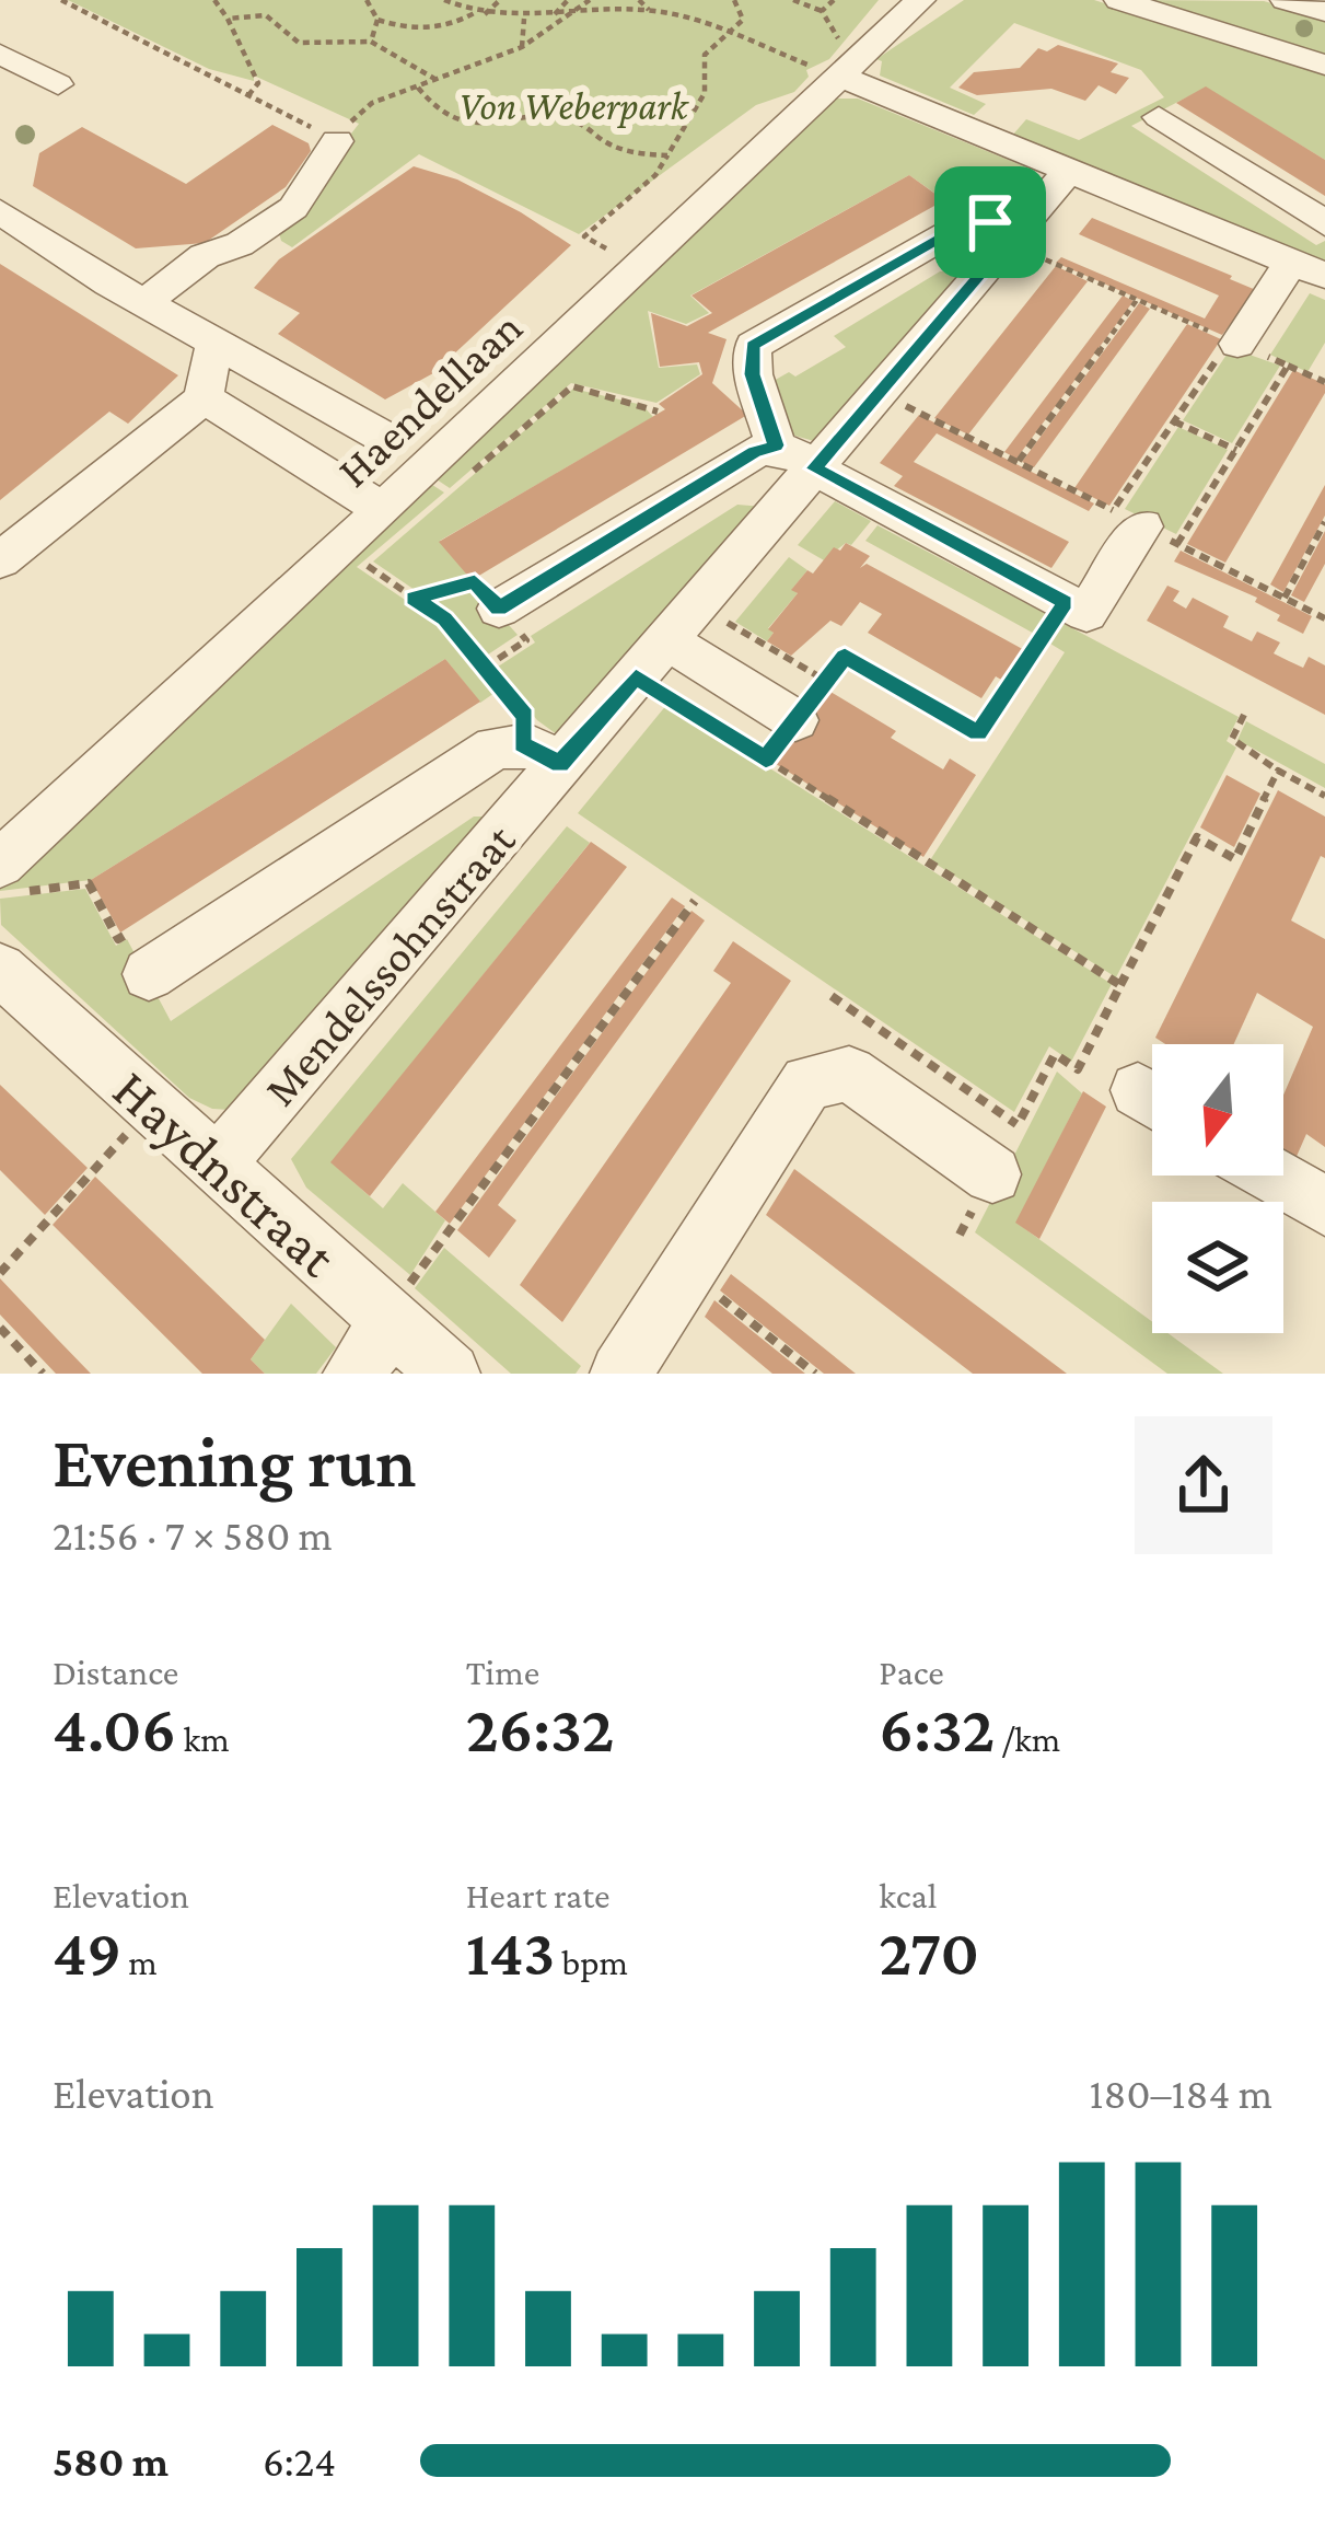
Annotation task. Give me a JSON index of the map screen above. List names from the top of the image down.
{
  "streets": {
    "street": ["Haendellaan", "Mendelssohnstraat", "Haydnstraat"]
  },
  "crossings": [
    ["Mendelssohnstraat", "Haydnstraat"]
  ],
  "parks": ["Von Weberpark"],
  "north": "bottom",
  "page": {
    "heading": ["Evening run", "21:56 · 7 × 580 m"],
    "stats": [
      ["Distance", "4.06 km"],
      ["Time", "26:32"],
      ["Pace", "6:32 /km"],
      ["Elevation", "49 m"],
      ["Heart rate", "143 bpm"],
      ["kcal", "270"]
    ],
    "chart": ["Elevation", "180–184 m"],
    "list": [
      {
        "name": "580 m",
        "note": "6:24"
      }
    ]
  }
}
